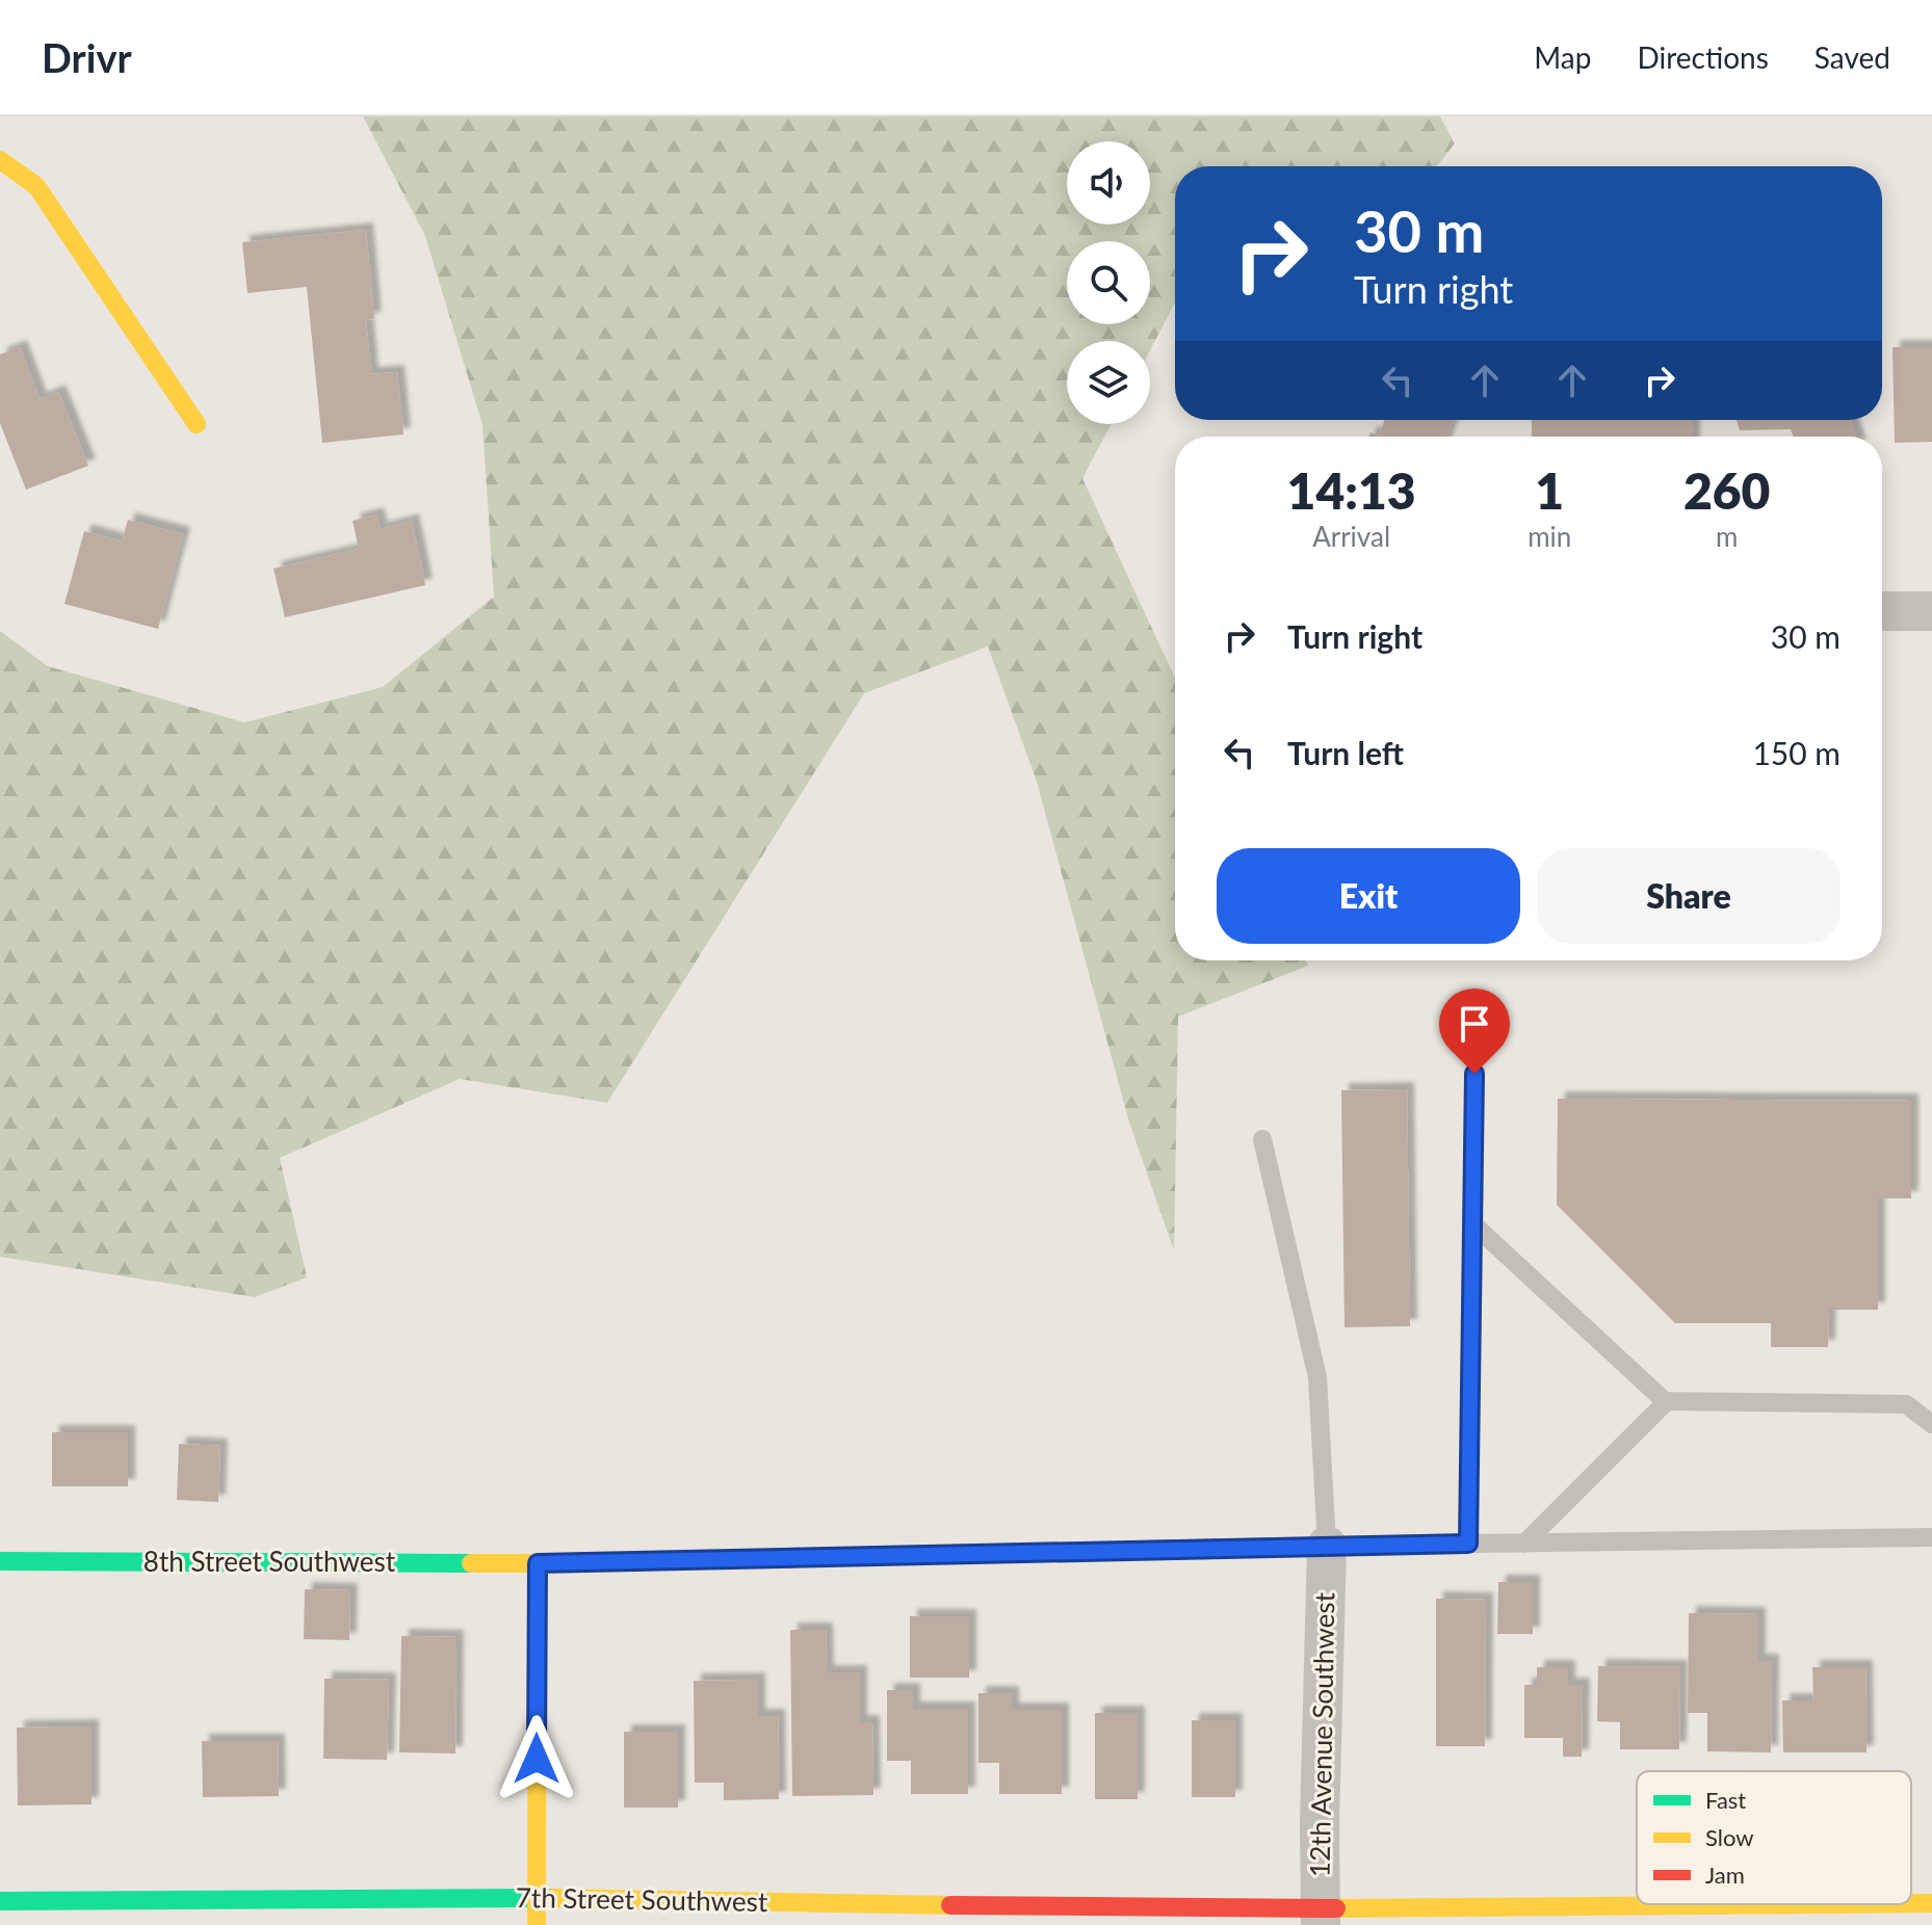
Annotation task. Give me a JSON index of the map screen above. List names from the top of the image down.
{
  "streets": {
    "street": ["8th Street Southwest", "12th Avenue Southwest", "7th Street Southwest"]
  },
  "crossings": [
    ["12th Avenue Southwest", "7th Street Southwest"]
  ],
  "legend": ["Fast", "Slow", "Jam"],
  "page": {
    "header": "Drivr",
    "nav": ["Map", "Directions", "Saved"],
    "turn": ["30 m", "Turn right"],
    "eta": [
      "14:13",
      "Arrival",
      "1",
      "min",
      "260",
      "m"
    ],
    "list": [
      {
        "name": "Turn right",
        "value": "30 m"
      },
      {
        "name": "Turn left",
        "value": "150 m"
      }
    ],
    "buttons": ["Exit", "Share"]
  }
}
